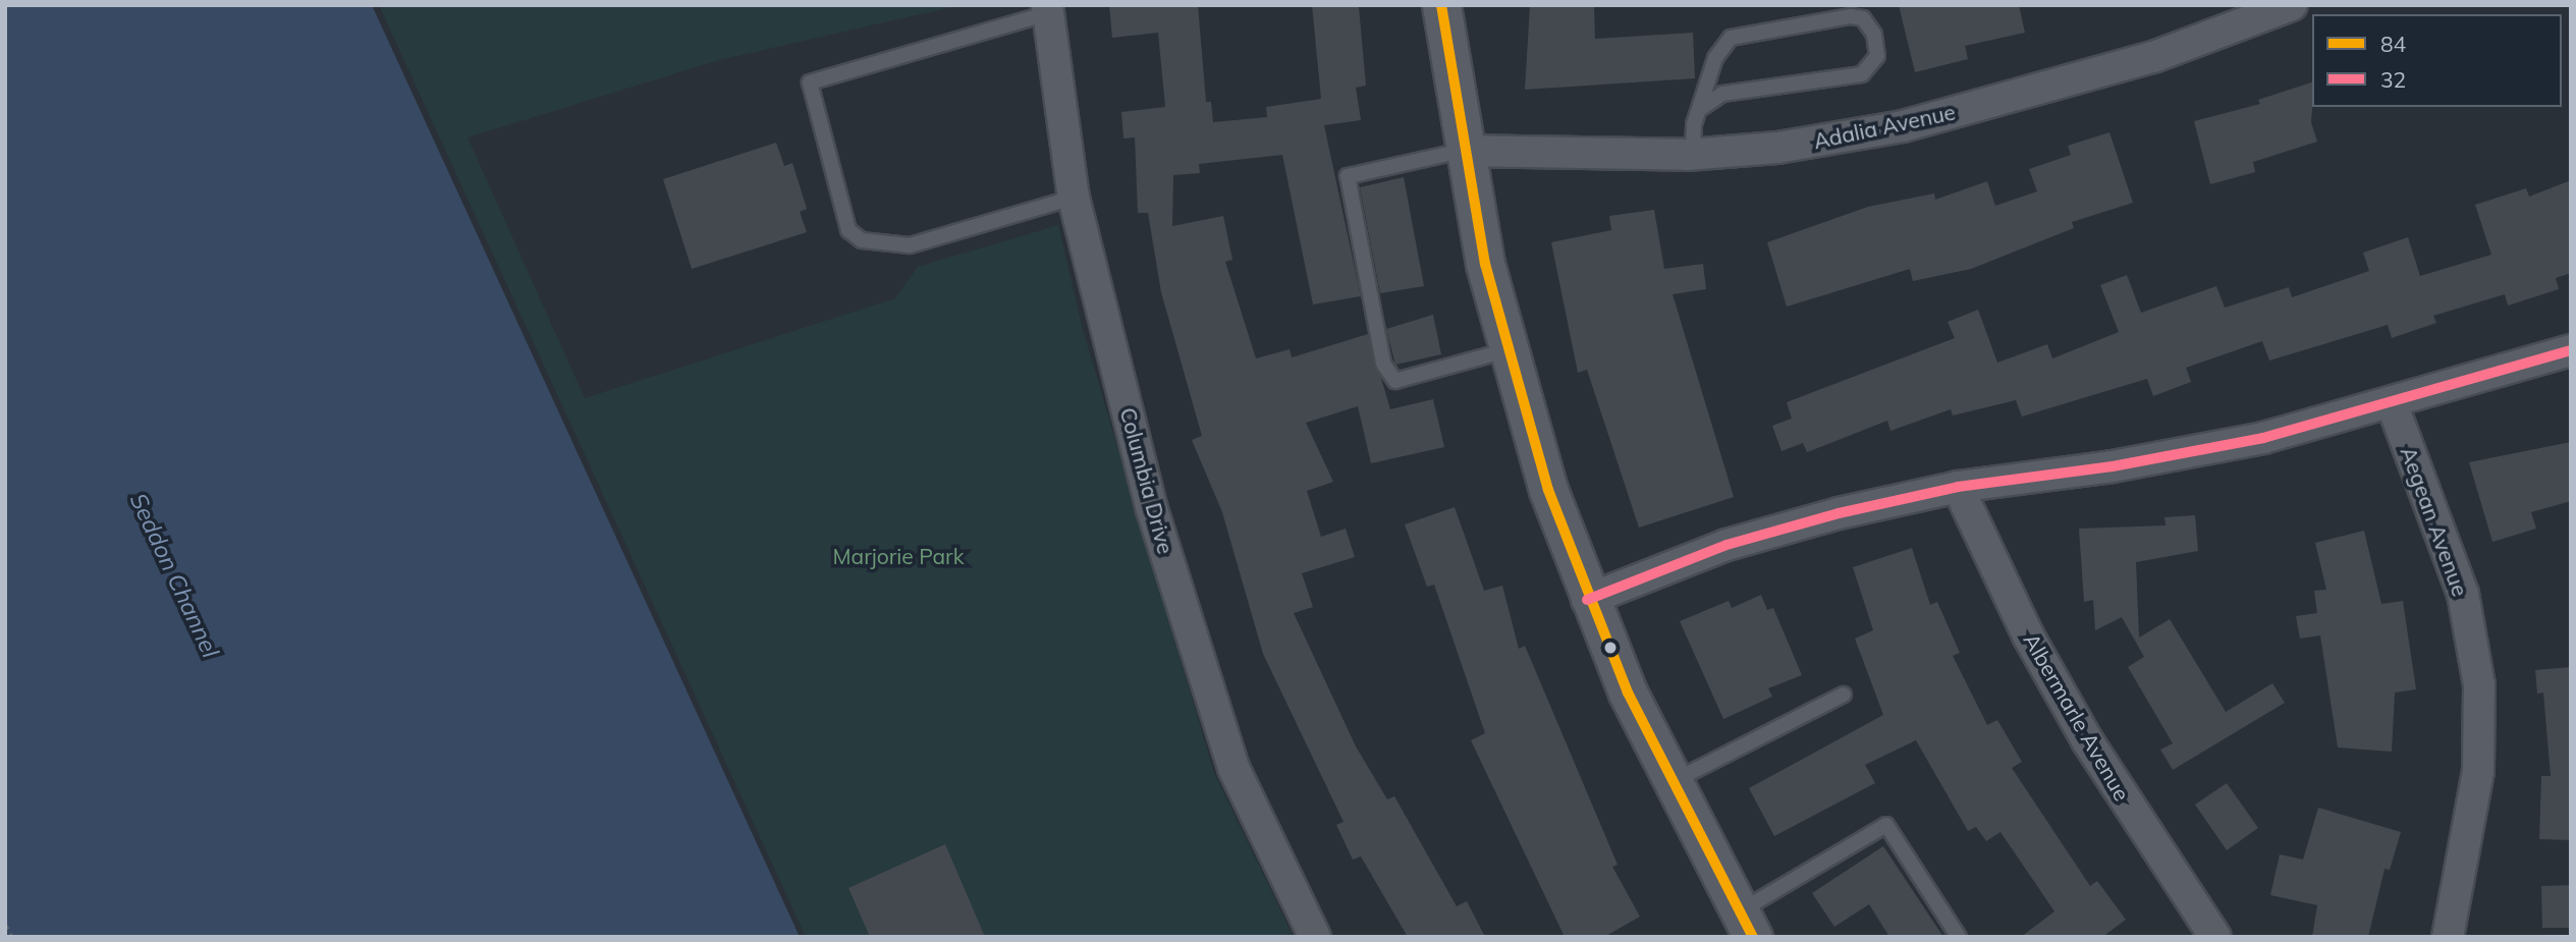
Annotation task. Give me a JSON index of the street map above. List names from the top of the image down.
{
  "streets": {
    "street": [
      "Adalia Avenue",
      "Columbia Drive",
      "Aegean Avenue",
      "Albermarle Avenue"
    ]
  },
  "water": ["Seddon Channel"],
  "parks": ["Marjorie Park"],
  "lines": ["transit line 84", "transit line 32"],
  "legend": ["84", "32"]
}
